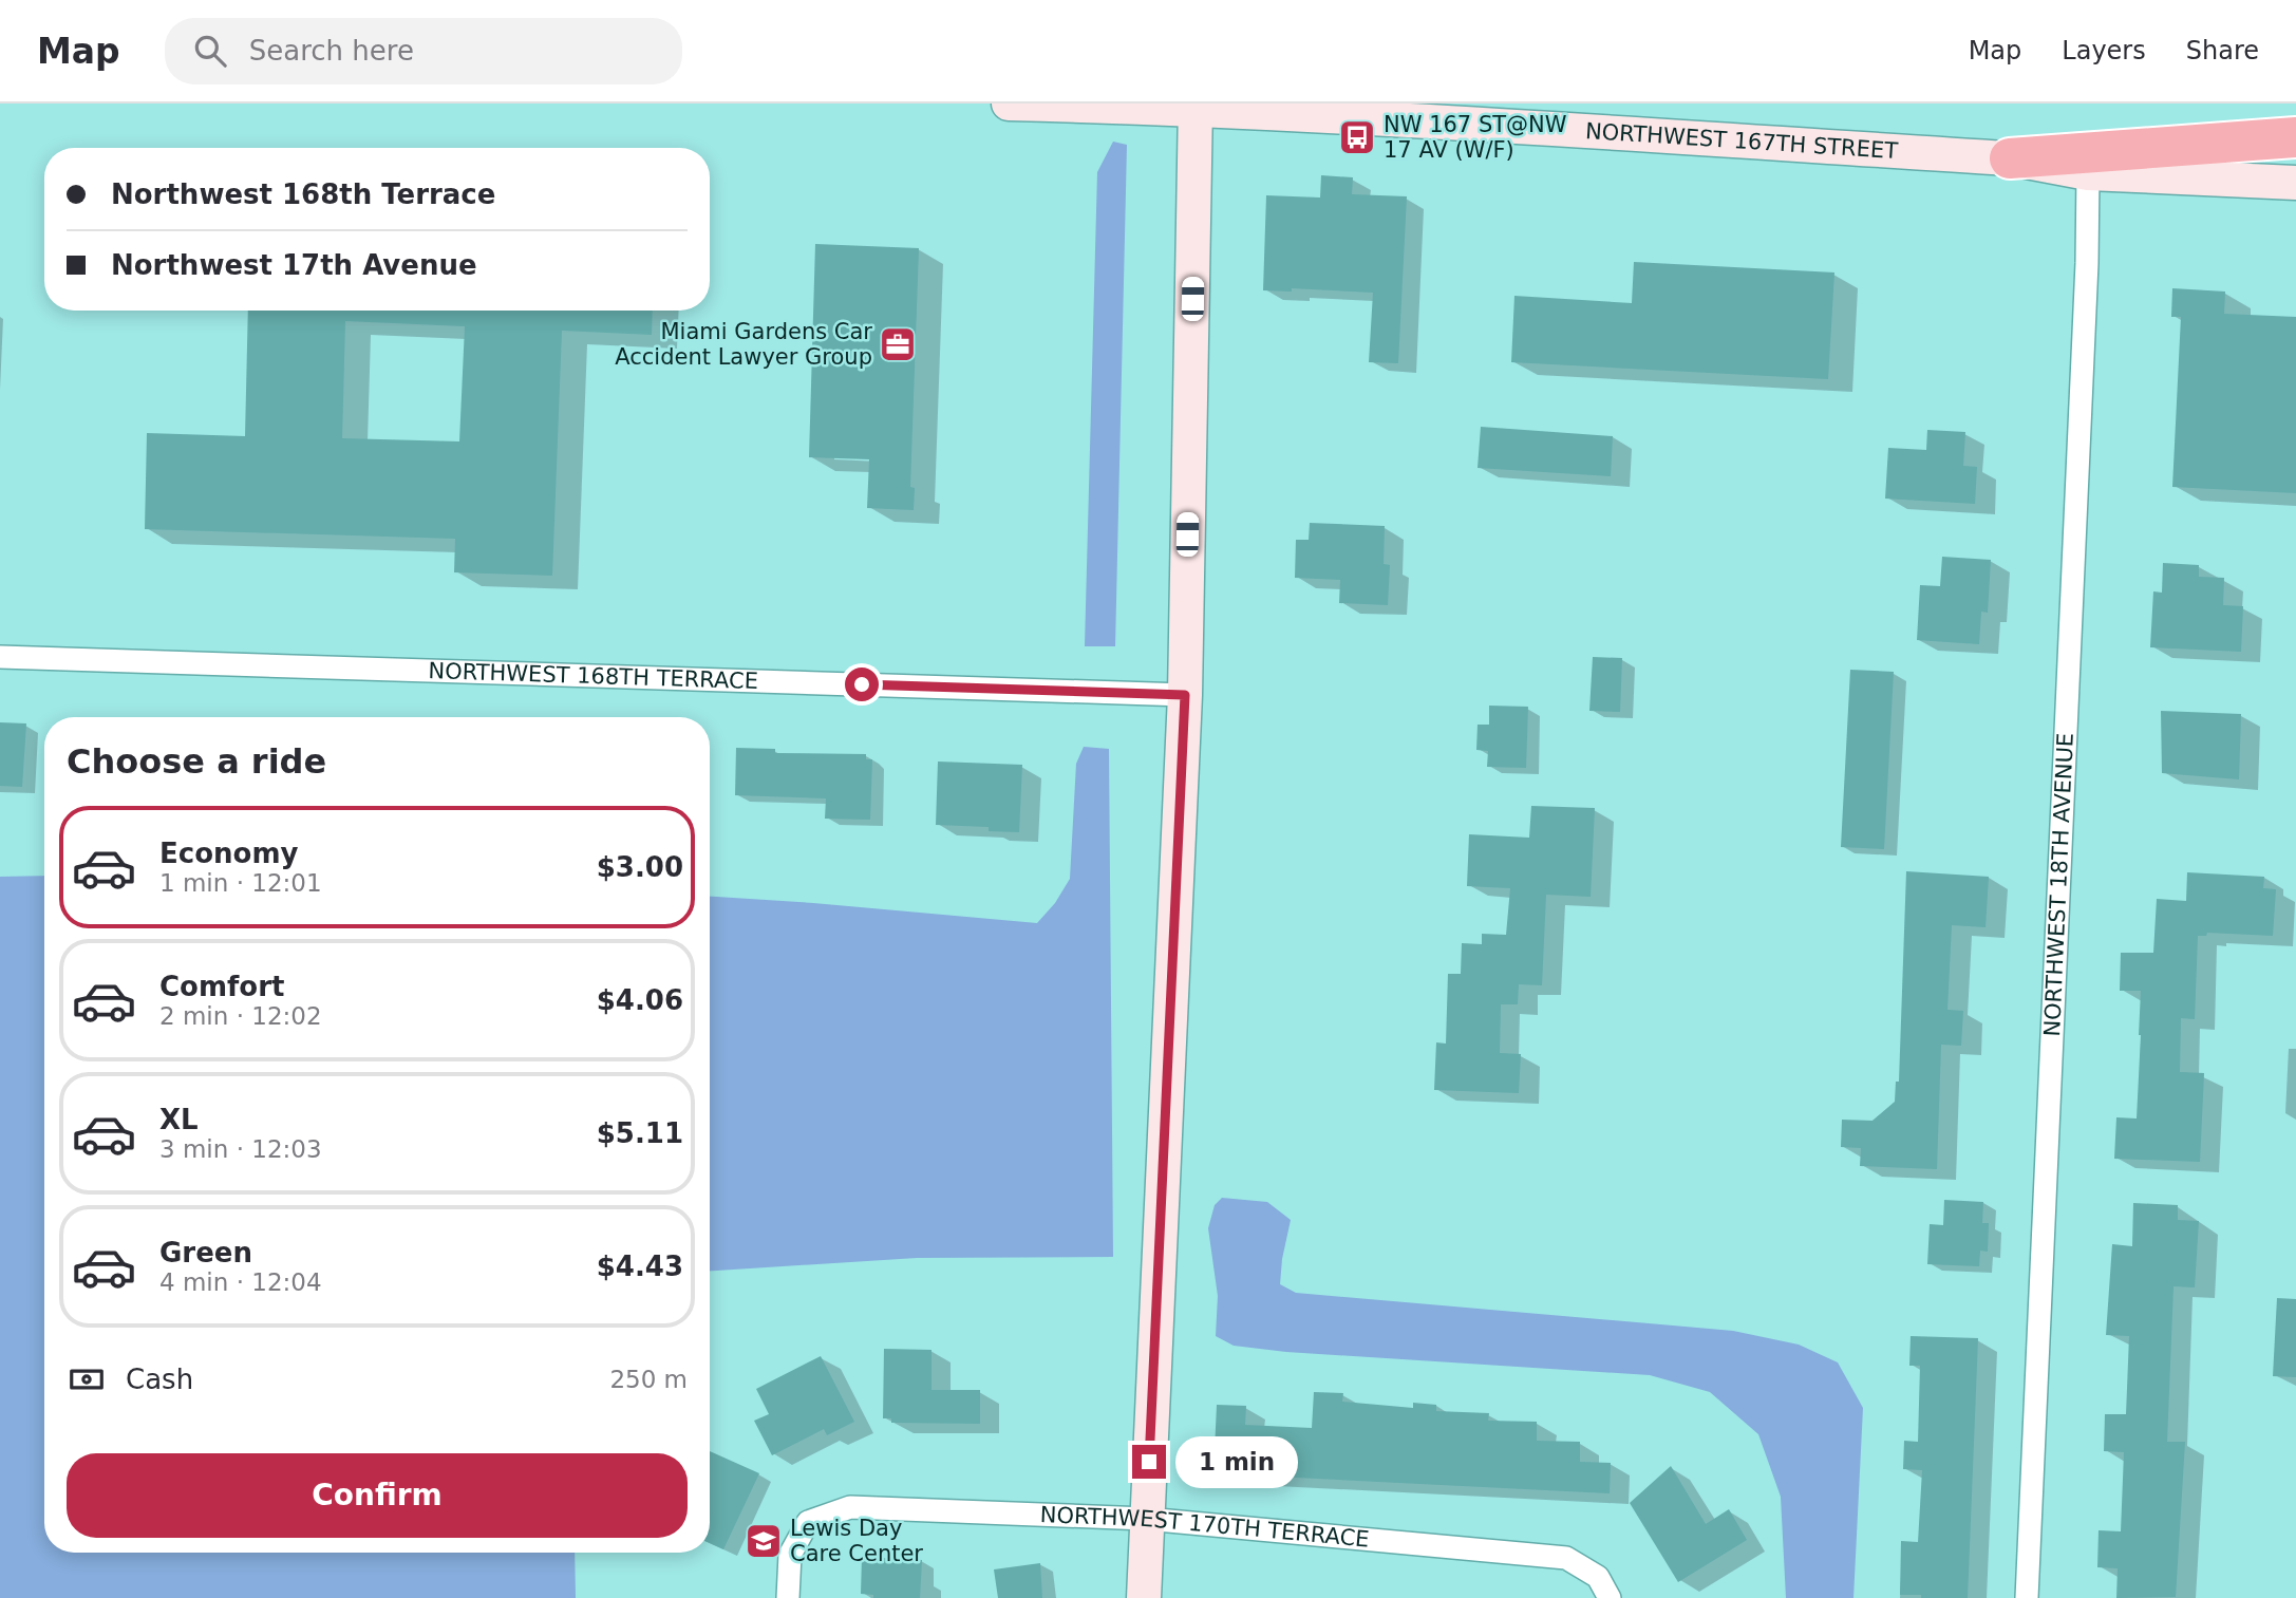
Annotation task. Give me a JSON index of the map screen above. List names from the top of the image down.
{
  "streets": {
    "street": [
      "NORTHWEST 167TH STREET",
      "NORTHWEST 168TH TERRACE",
      "NORTHWEST 18TH AVENUE",
      "NORTHWEST 170TH TERRACE"
    ]
  },
  "crossings": [
    ["NORTHWEST 167TH STREET", "NORTHWEST 18TH AVENUE"]
  ],
  "places": {
    "bus stop": ["NW 167 ST@NW 17 AV (W/F)"],
    "office": ["Miami Gardens Car Accident Lawyer Group"],
    "school or university": ["Lewis Day Care Center"]
  },
  "page": {
    "header": "Map",
    "search": "Search here",
    "nav": ["Map", "Layers", "Share"],
    "banner": ["Northwest 168th Terrace", "Northwest 17th Avenue"],
    "heading": "Choose a ride",
    "list": [
      {
        "name": "Economy",
        "note": "1 min · 12:01",
        "value": "$3.00"
      },
      {
        "name": "Comfort",
        "note": "2 min · 12:02",
        "value": "$4.06"
      },
      {
        "name": "XL",
        "note": "3 min · 12:03",
        "value": "$5.11"
      },
      {
        "name": "Green",
        "note": "4 min · 12:04",
        "value": "$4.43"
      }
    ],
    "pay": ["Cash", "250 m"],
    "bubble": "1 min",
    "buttons": "Confirm"
  }
}
